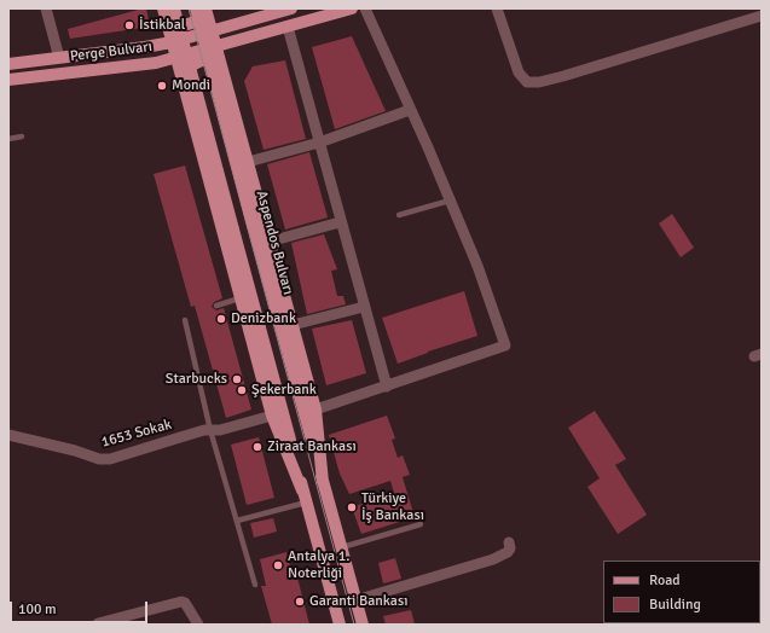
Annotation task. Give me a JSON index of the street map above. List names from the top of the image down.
{
  "streets": {
    "main road": ["Perge Bulvarı", "Aspendos Bulvarı"],
    "street": ["1653 Sokak"]
  },
  "places": [
    "İstikbal",
    "Mondi",
    "Denizbank",
    "Starbucks",
    "Şekerbank",
    "Ziraat Bankası",
    "Türkiye İş Bankası",
    "Antalya 1. Noterliği",
    "Garanti Bankası"
  ],
  "legend": ["Road", "Building"],
  "scale_bar": "100 m"
}
